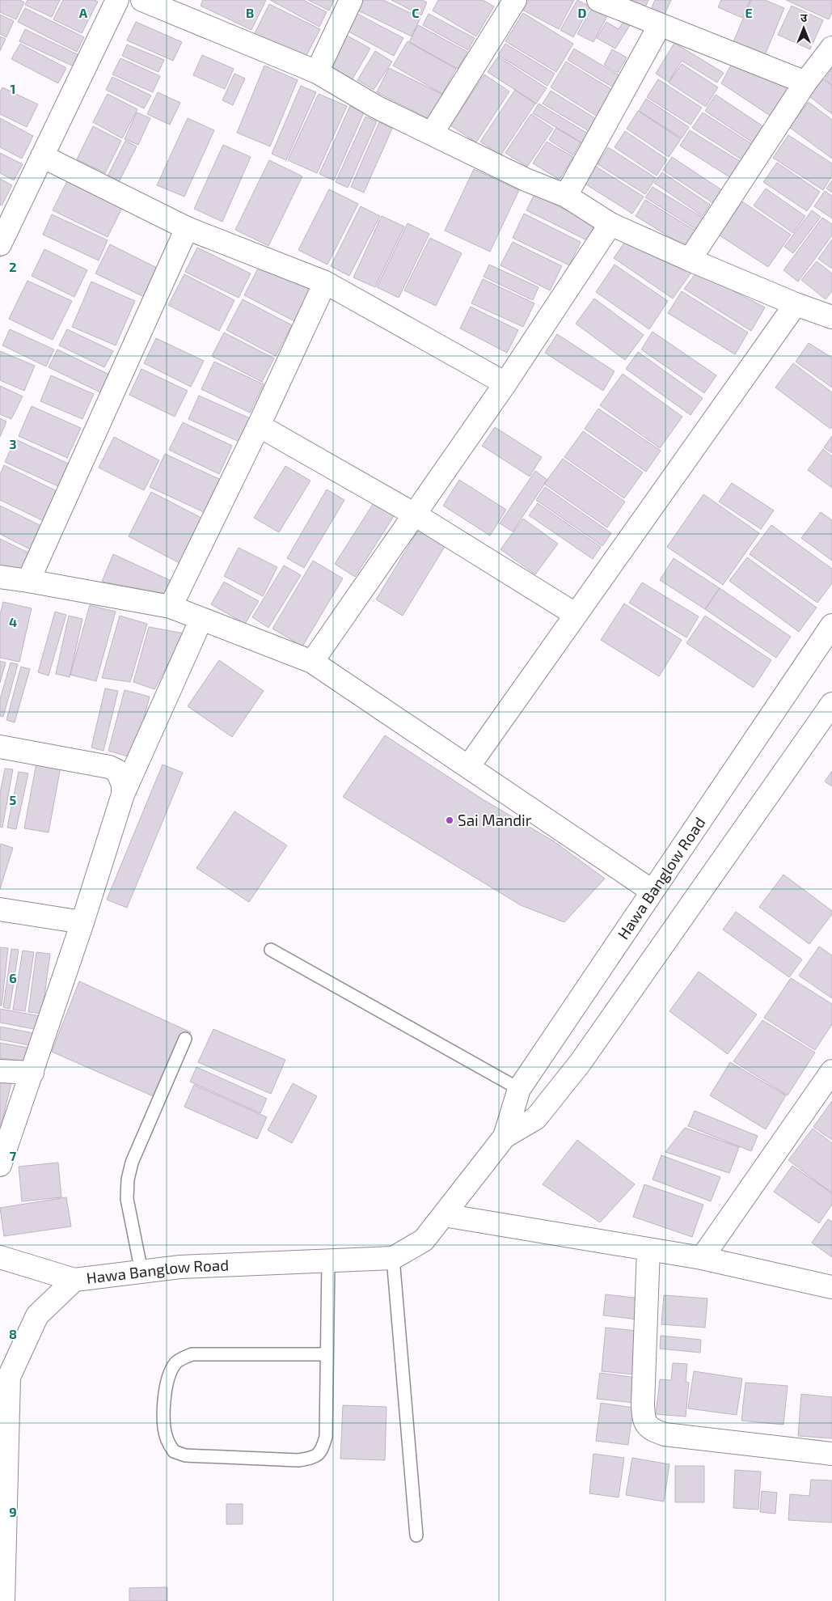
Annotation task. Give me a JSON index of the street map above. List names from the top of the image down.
{
  "streets": {
    "street": ["Hawa Banglow Road"]
  },
  "places": ["Sai Mandir"],
  "north": "top",
  "grid": {
    "columns": [
      "A",
      "B",
      "C",
      "D",
      "E"
    ],
    "rows": [
      "1",
      "2",
      "3",
      "4",
      "5",
      "6",
      "7",
      "8",
      "9"
    ]
  }
}
